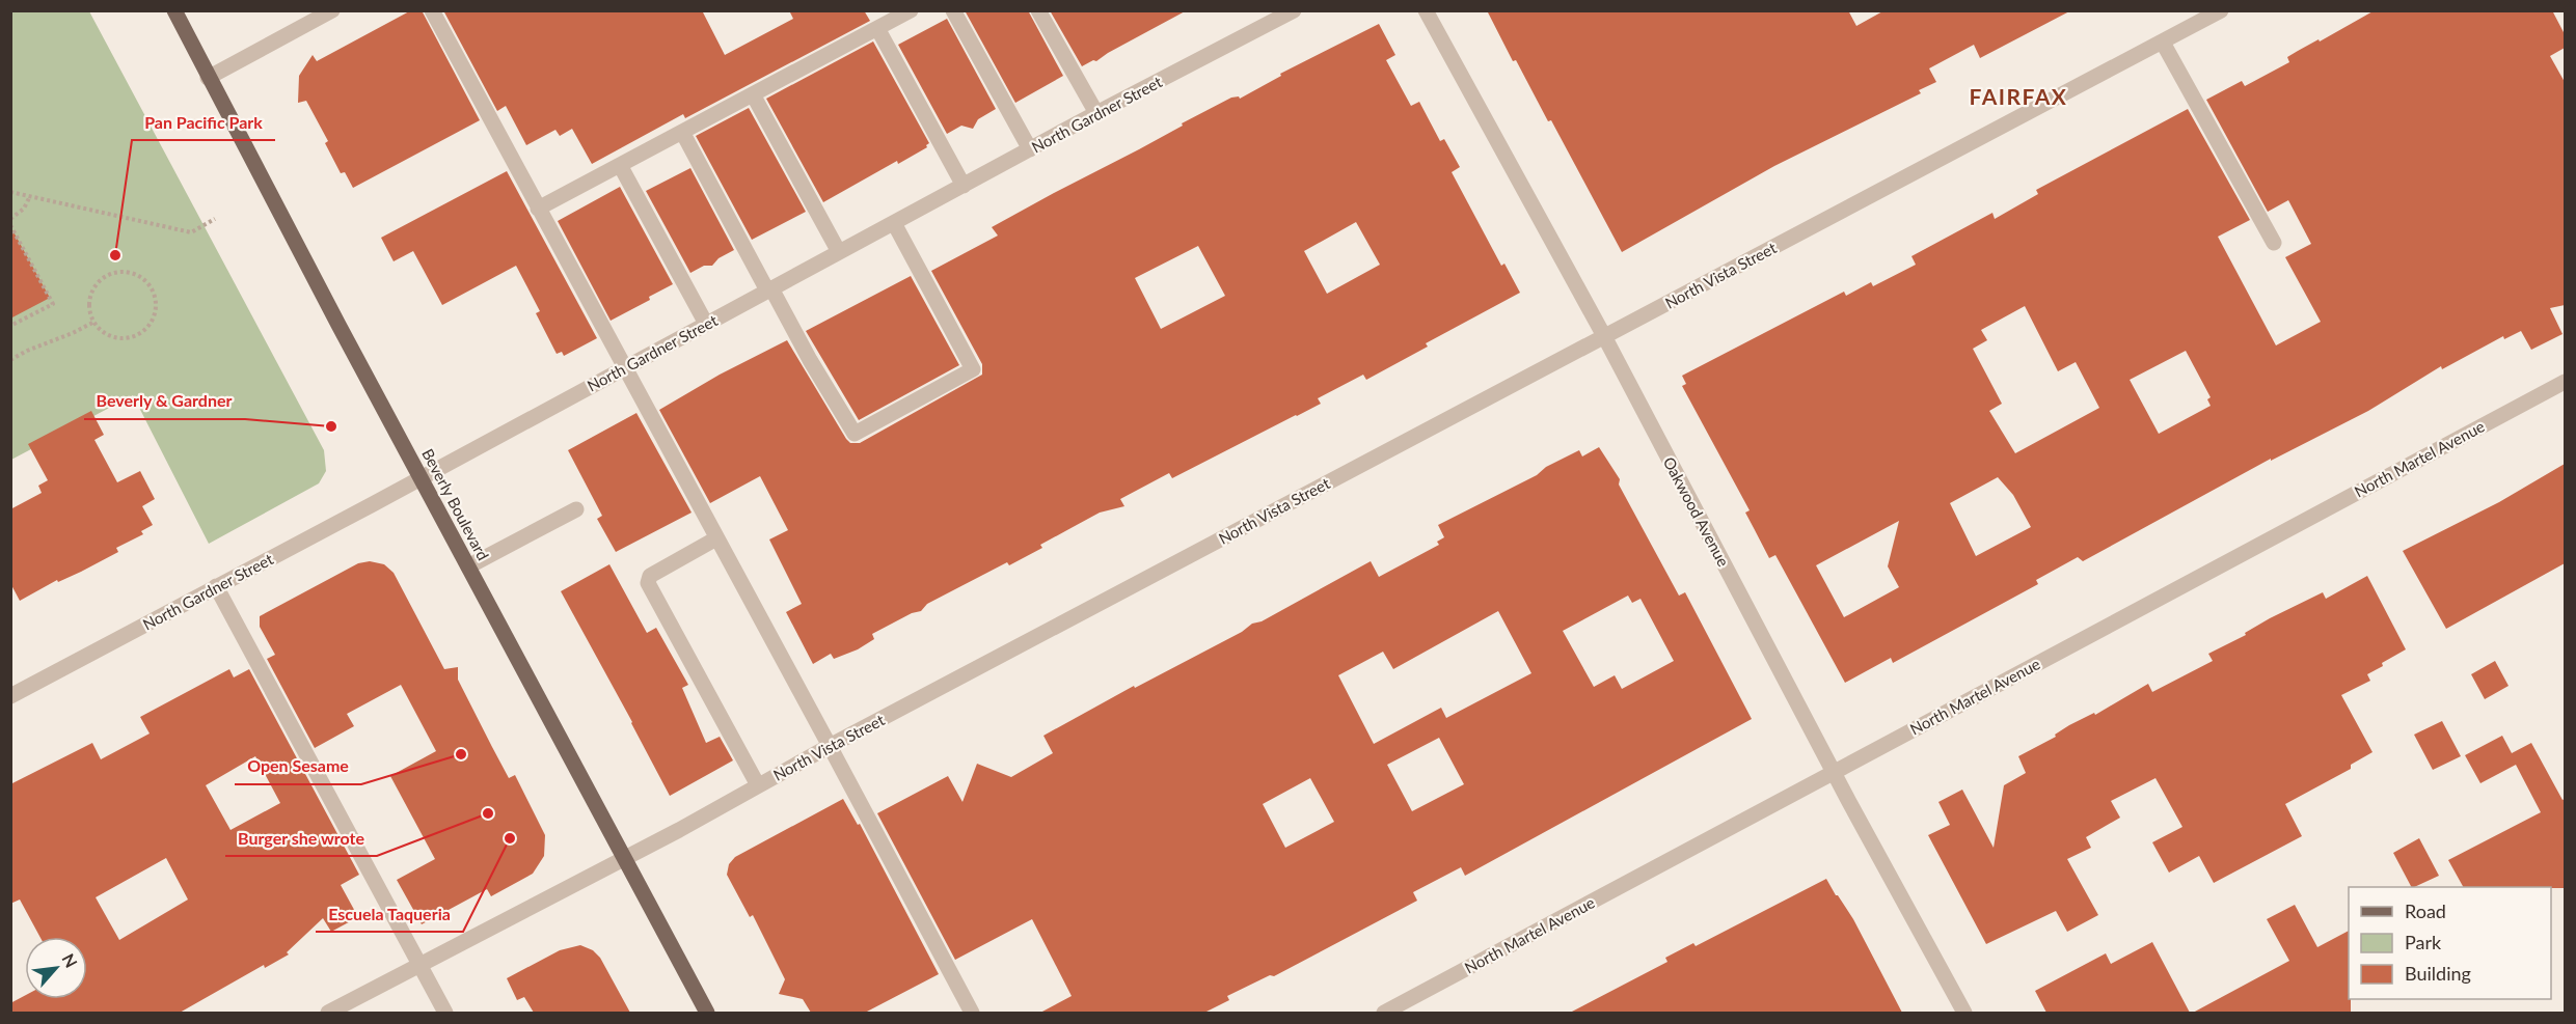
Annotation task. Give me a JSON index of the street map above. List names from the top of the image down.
{
  "streets": {
    "main road": ["Beverly Boulevard"],
    "street": [
      "North Gardner Street",
      "North Vista Street",
      "North Martel Avenue",
      "Oakwood Avenue"
    ]
  },
  "crossings": [
    ["North Gardner Street", "Beverly Boulevard"],
    ["North Vista Street", "Beverly Boulevard"],
    ["North Vista Street", "Oakwood Avenue"],
    ["North Martel Avenue", "Oakwood Avenue"]
  ],
  "districts": ["FAIRFAX"],
  "places": [
    "Pan Pacific Park",
    "Beverly & Gardner",
    "Open Sesame",
    "Burger she wrote",
    "Escuela Taqueria"
  ],
  "legend": ["Road", "Park", "Building"],
  "north": "top right"
}
